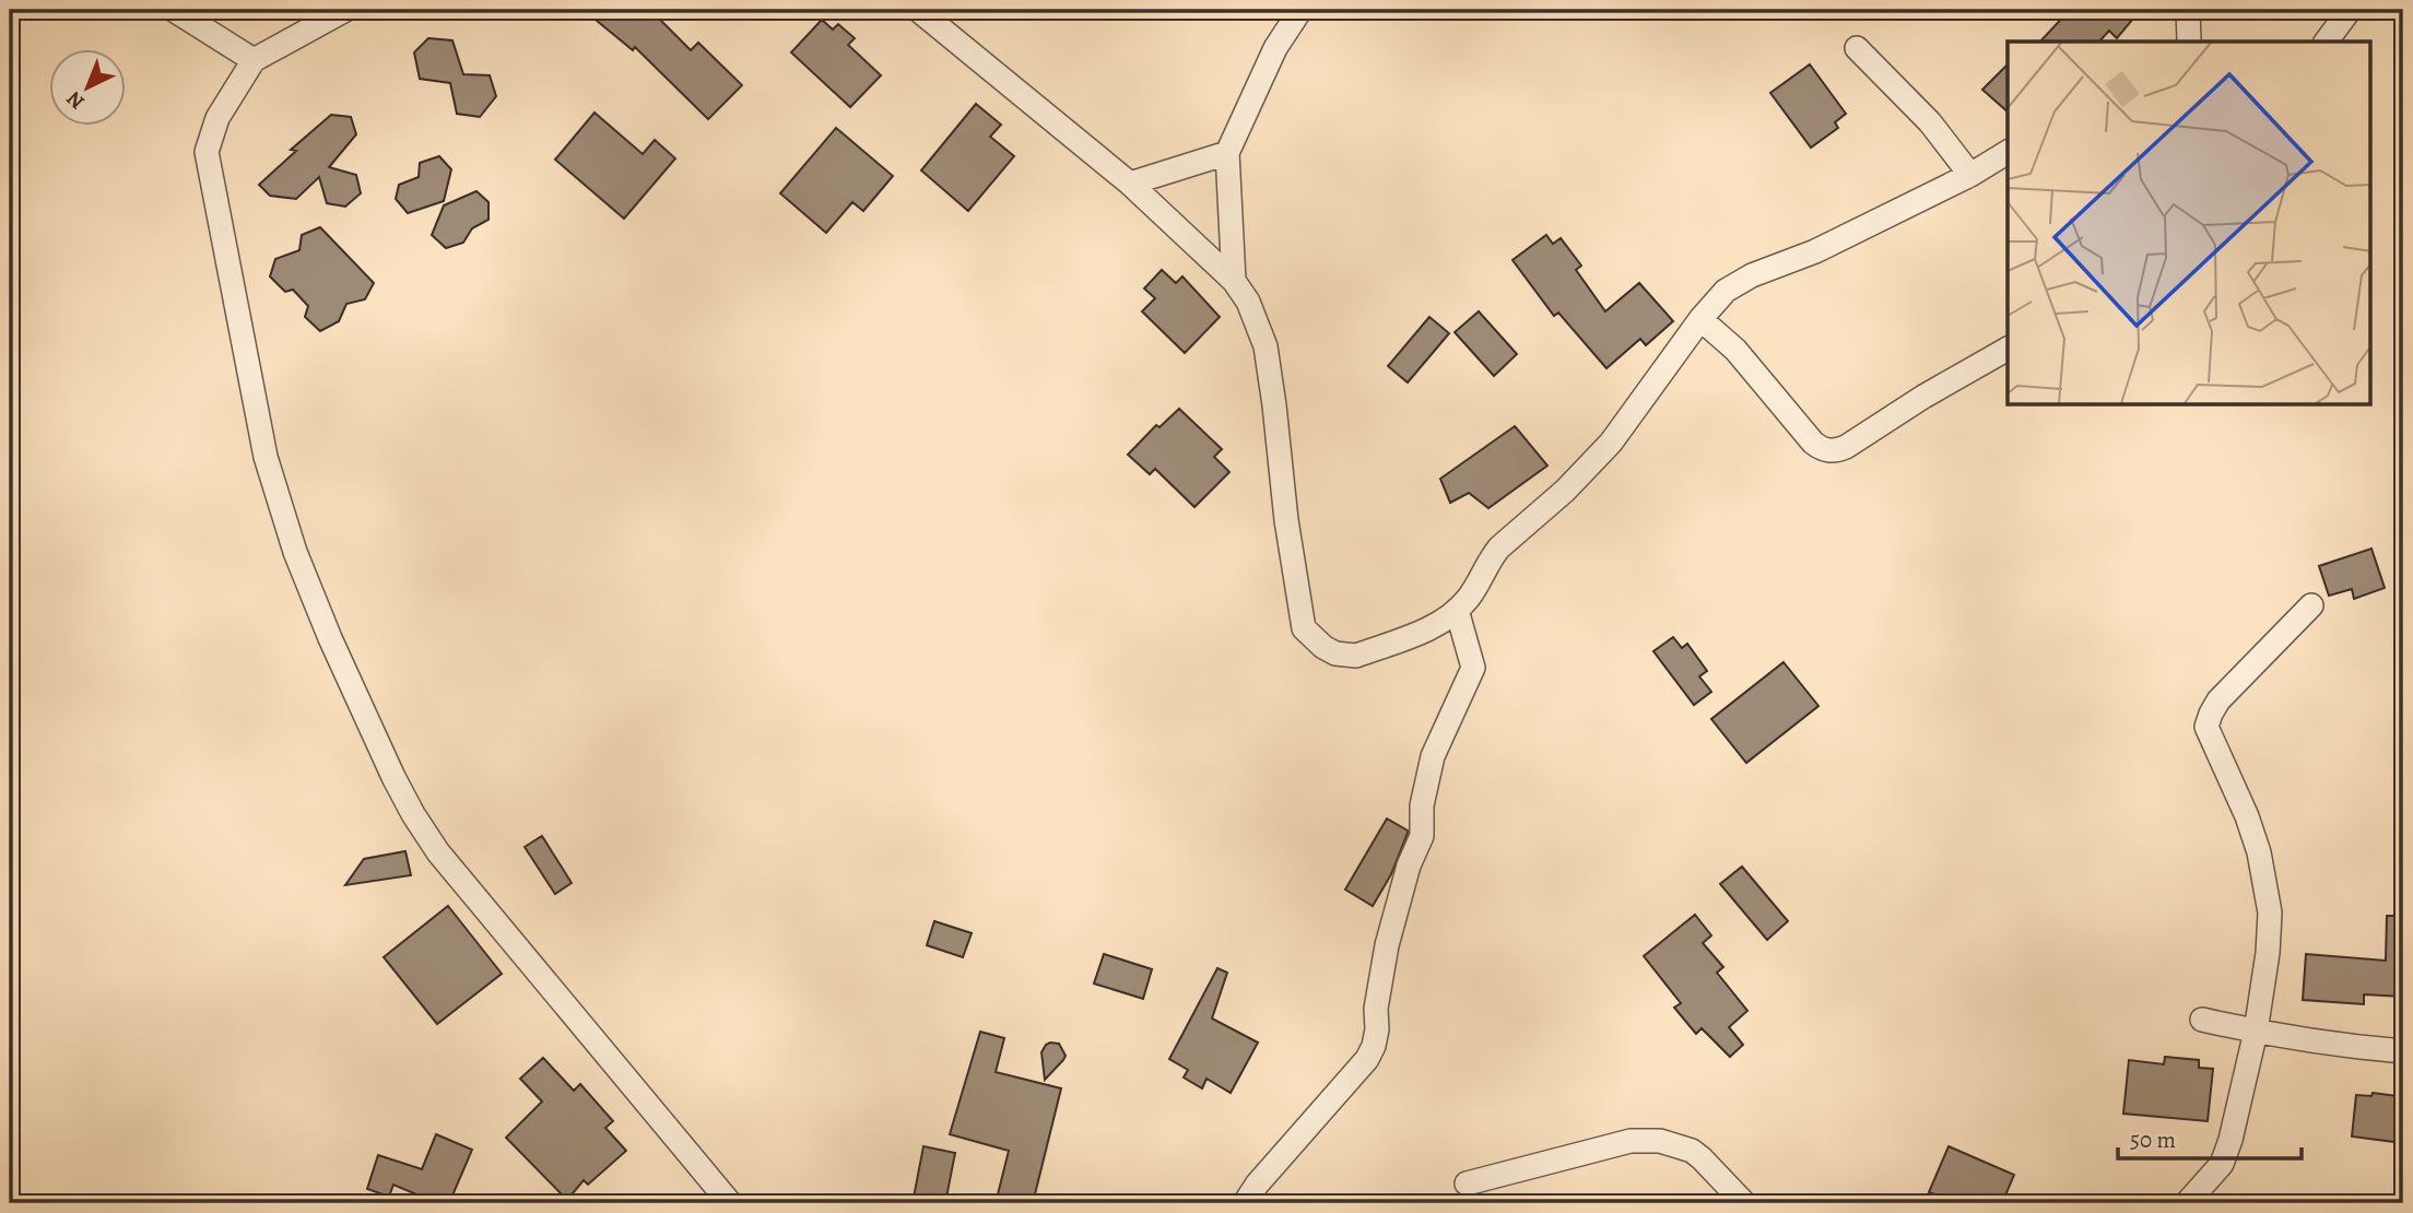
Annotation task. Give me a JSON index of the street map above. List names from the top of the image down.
{
  "scale_bar": "50 m",
  "north": "bottom left"
}
